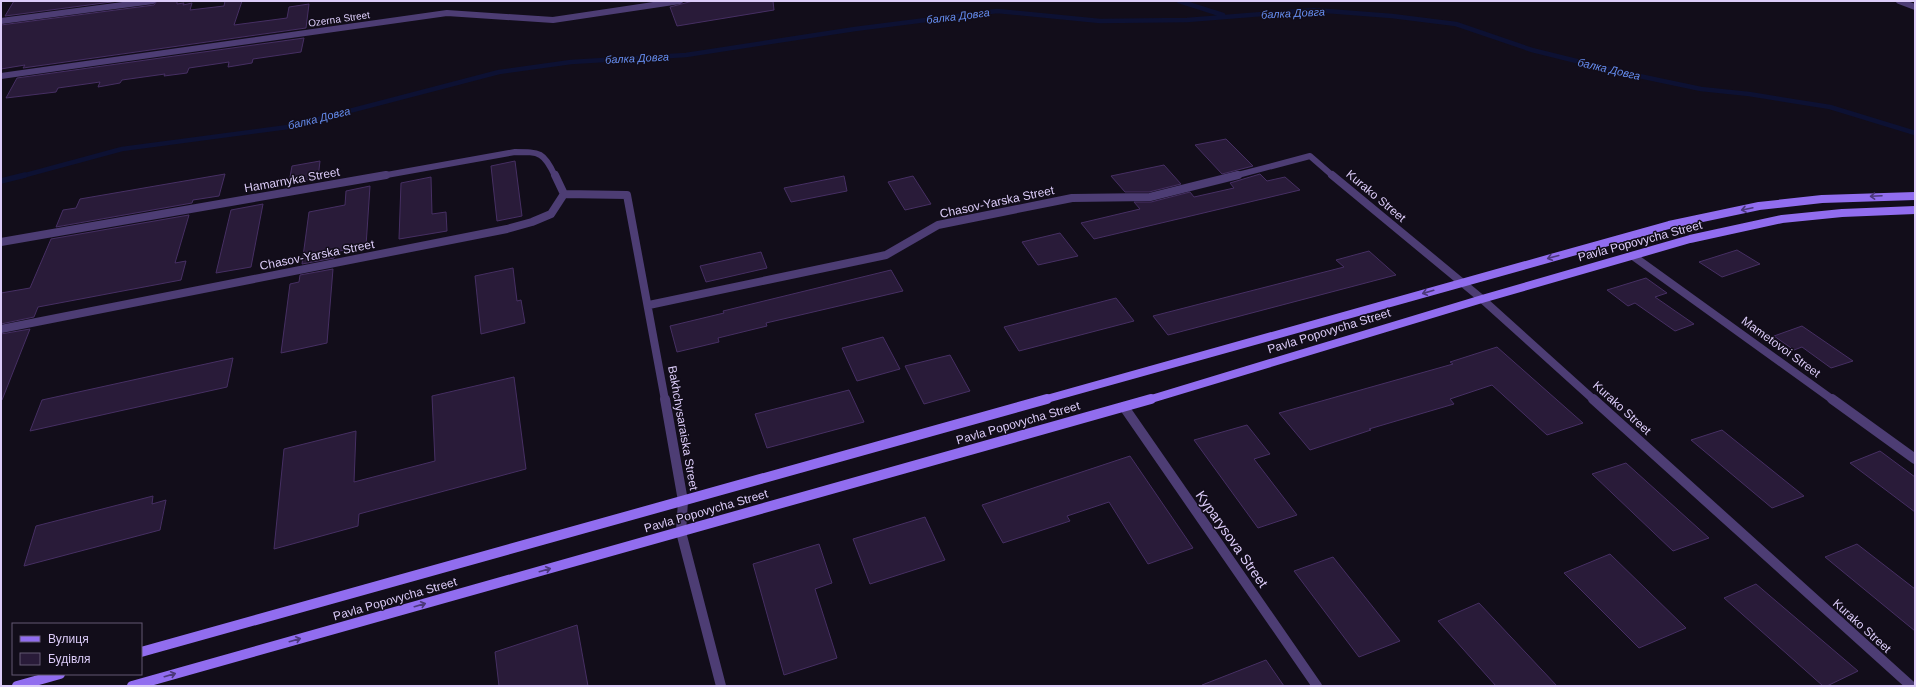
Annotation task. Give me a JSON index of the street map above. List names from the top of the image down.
{
  "streets": {
    "main road": ["Pavla Popovycha Street"],
    "street": [
      "Ozerna Street",
      "Hamarnyka Street",
      "Kurako Street",
      "Chasov-Yarska Street",
      "Mametovoi Street",
      "Bakhchysaraiska Street",
      "Kyparysova Street"
    ]
  },
  "crossings": [
    ["Hamarnyka Street", "Chasov-Yarska Street"],
    ["Hamarnyka Street", "Bakhchysaraiska Street"],
    ["Kurako Street", "Chasov-Yarska Street"],
    ["Kurako Street", "Pavla Popovycha Street"],
    ["Chasov-Yarska Street", "Bakhchysaraiska Street"],
    ["Pavla Popovycha Street", "Mametovoi Street"],
    ["Pavla Popovycha Street", "Bakhchysaraiska Street"],
    ["Pavla Popovycha Street", "Kyparysova Street"]
  ],
  "water": ["балка Довга"],
  "legend": ["Вулиця", "Будівля"]
}
